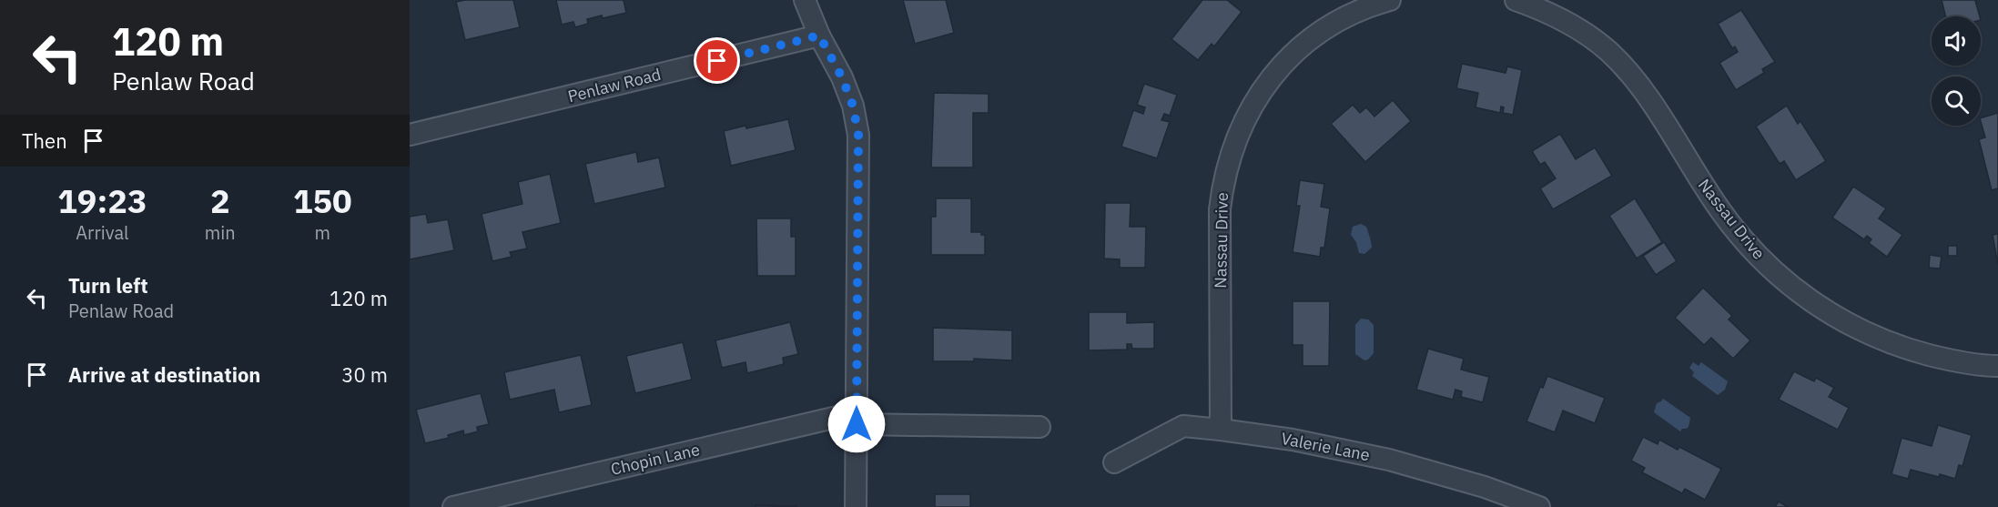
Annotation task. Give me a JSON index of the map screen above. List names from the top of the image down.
{
  "streets": {
    "street": [
      "Penlaw Road",
      "Nassau Drive",
      "Valerie Lane",
      "Chopin Lane"
    ]
  },
  "crossings": [
    ["Nassau Drive", "Valerie Lane"]
  ],
  "page": {
    "turn": ["120 m", "Penlaw Road"],
    "then": "Then",
    "eta": [
      "19:23",
      "Arrival",
      "2",
      "min",
      "150",
      "m"
    ],
    "list": [
      {
        "name": "Turn left",
        "note": "Penlaw Road",
        "value": "120 m"
      },
      {
        "name": "Arrive at destination",
        "value": "30 m"
      }
    ]
  }
}
